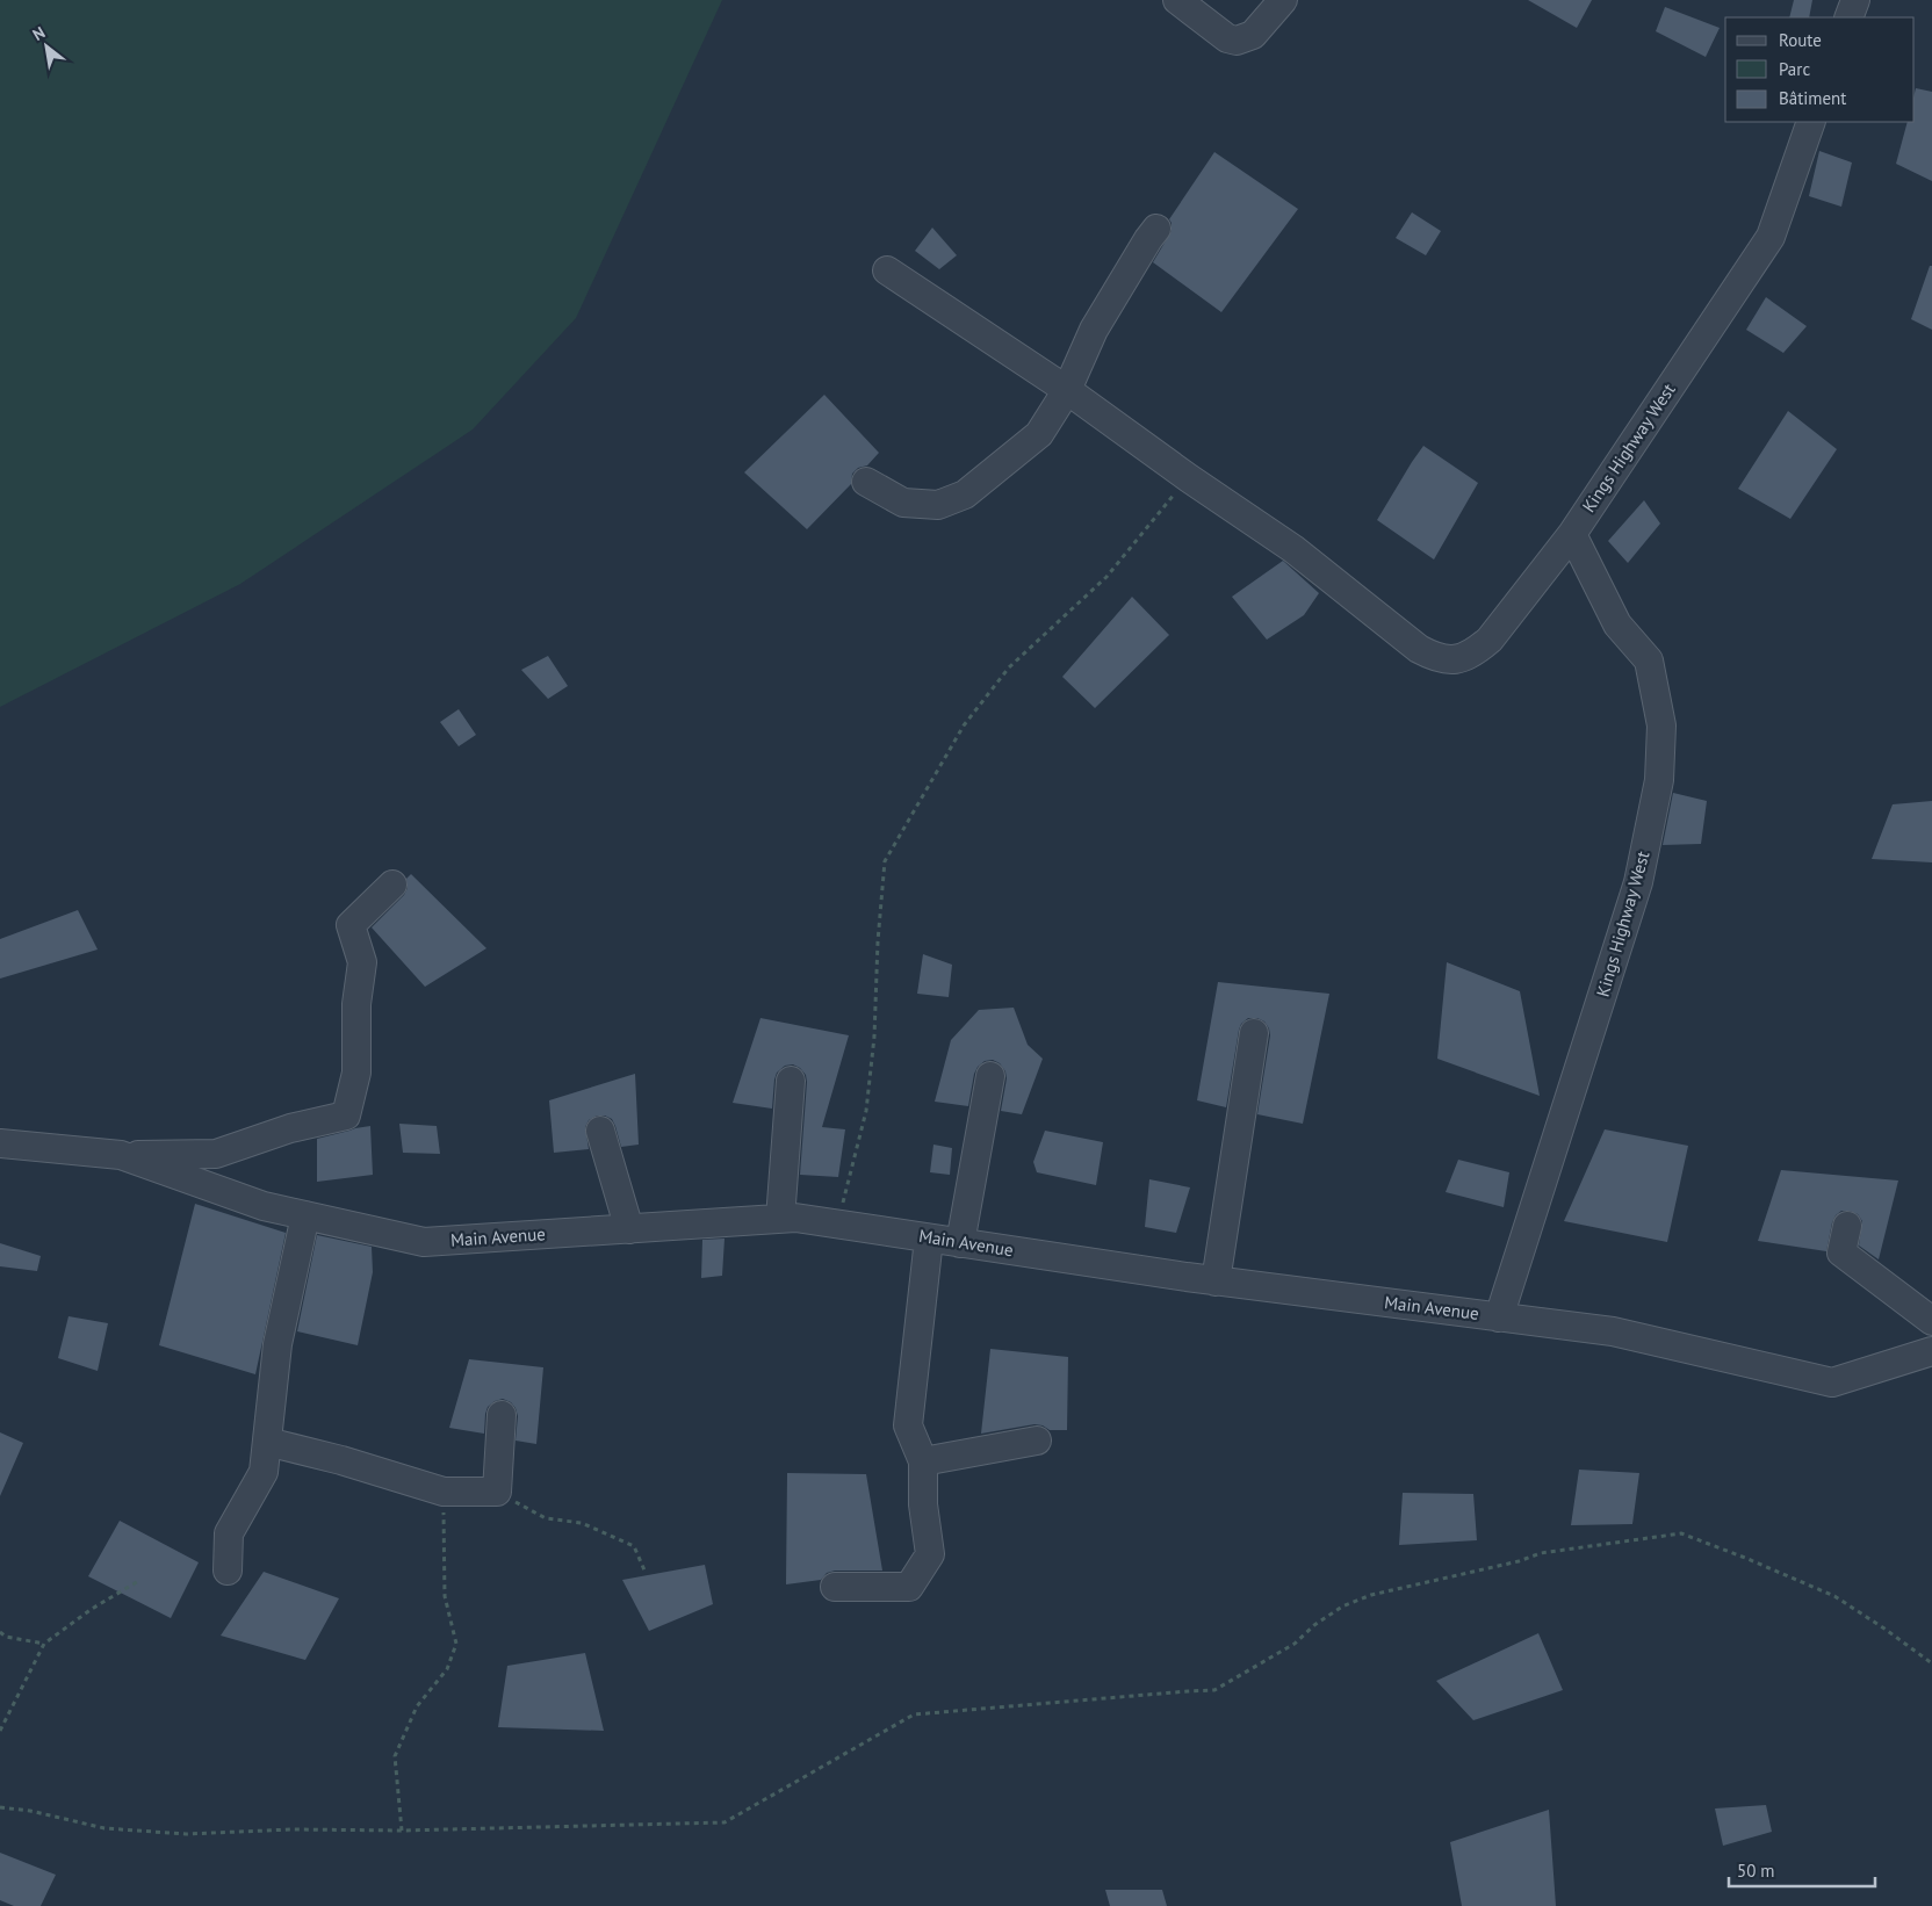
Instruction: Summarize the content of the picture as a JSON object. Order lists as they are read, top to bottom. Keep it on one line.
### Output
{"streets":{"street":["Kings Highway West","Main Avenue"]},"crossings":[["Kings Highway West","Main Avenue"]],"legend":["Route","Parc","Bâtiment"],"scale_bar":"50 m","north":"top left"}
